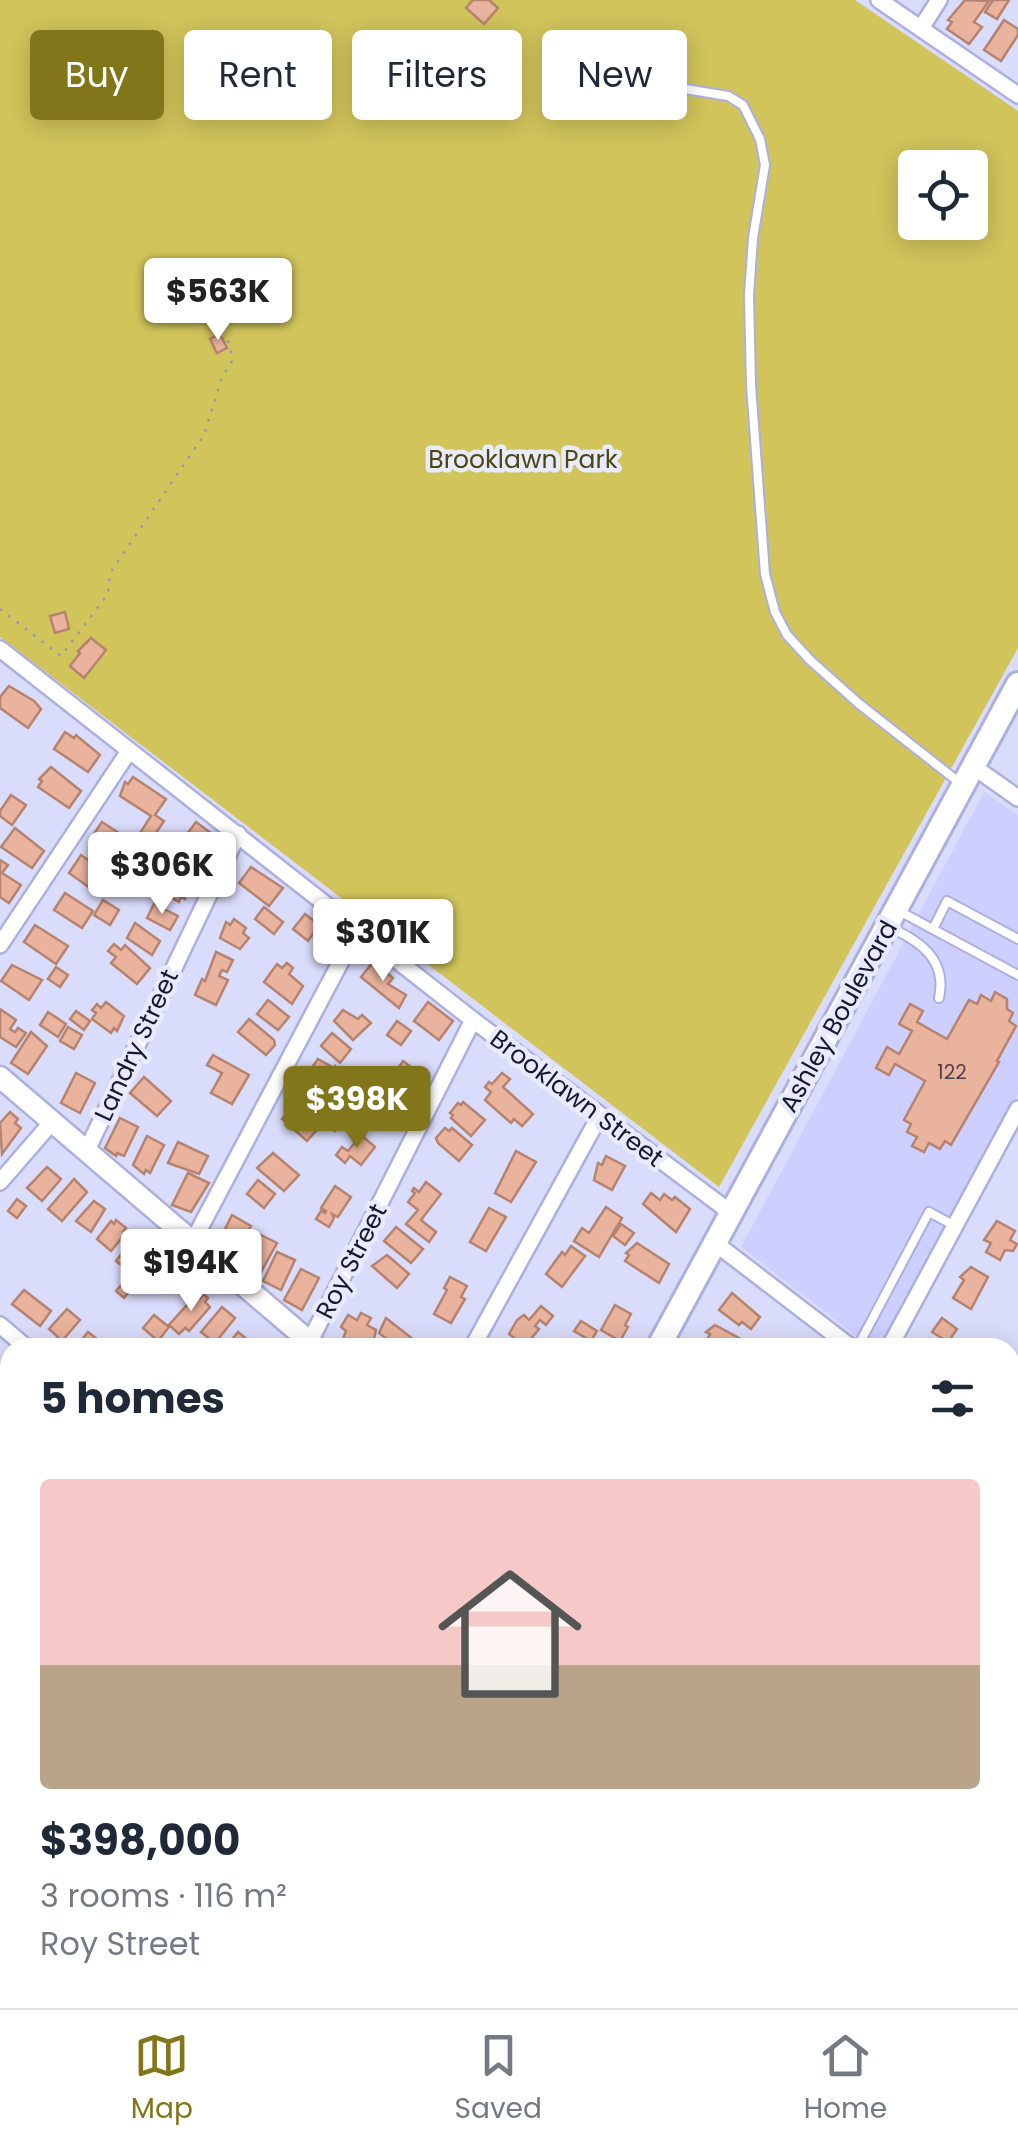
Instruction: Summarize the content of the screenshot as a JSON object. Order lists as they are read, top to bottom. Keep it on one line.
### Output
{"streets":{"main road":["Ashley Boulevard"],"street":["Landry Street","Brooklawn Street","Roy Street"]},"crossings":[["Ashley Boulevard","Brooklawn Street"],["Landry Street","Brooklawn Street"],["Brooklawn Street","Roy Street"]],"parks":["Brooklawn Park"],"house_numbers":["122"],"page":{"chip":["Buy","Rent","Filters","New"],"price":["$563K","$306K","$301K","$398K","$194K"],"heading":"5 homes","list":[{"name":"$398,000","note":"3 rooms · 116 m² · Roy Street"}],"tabs":["Map","Saved","Home"]}}
